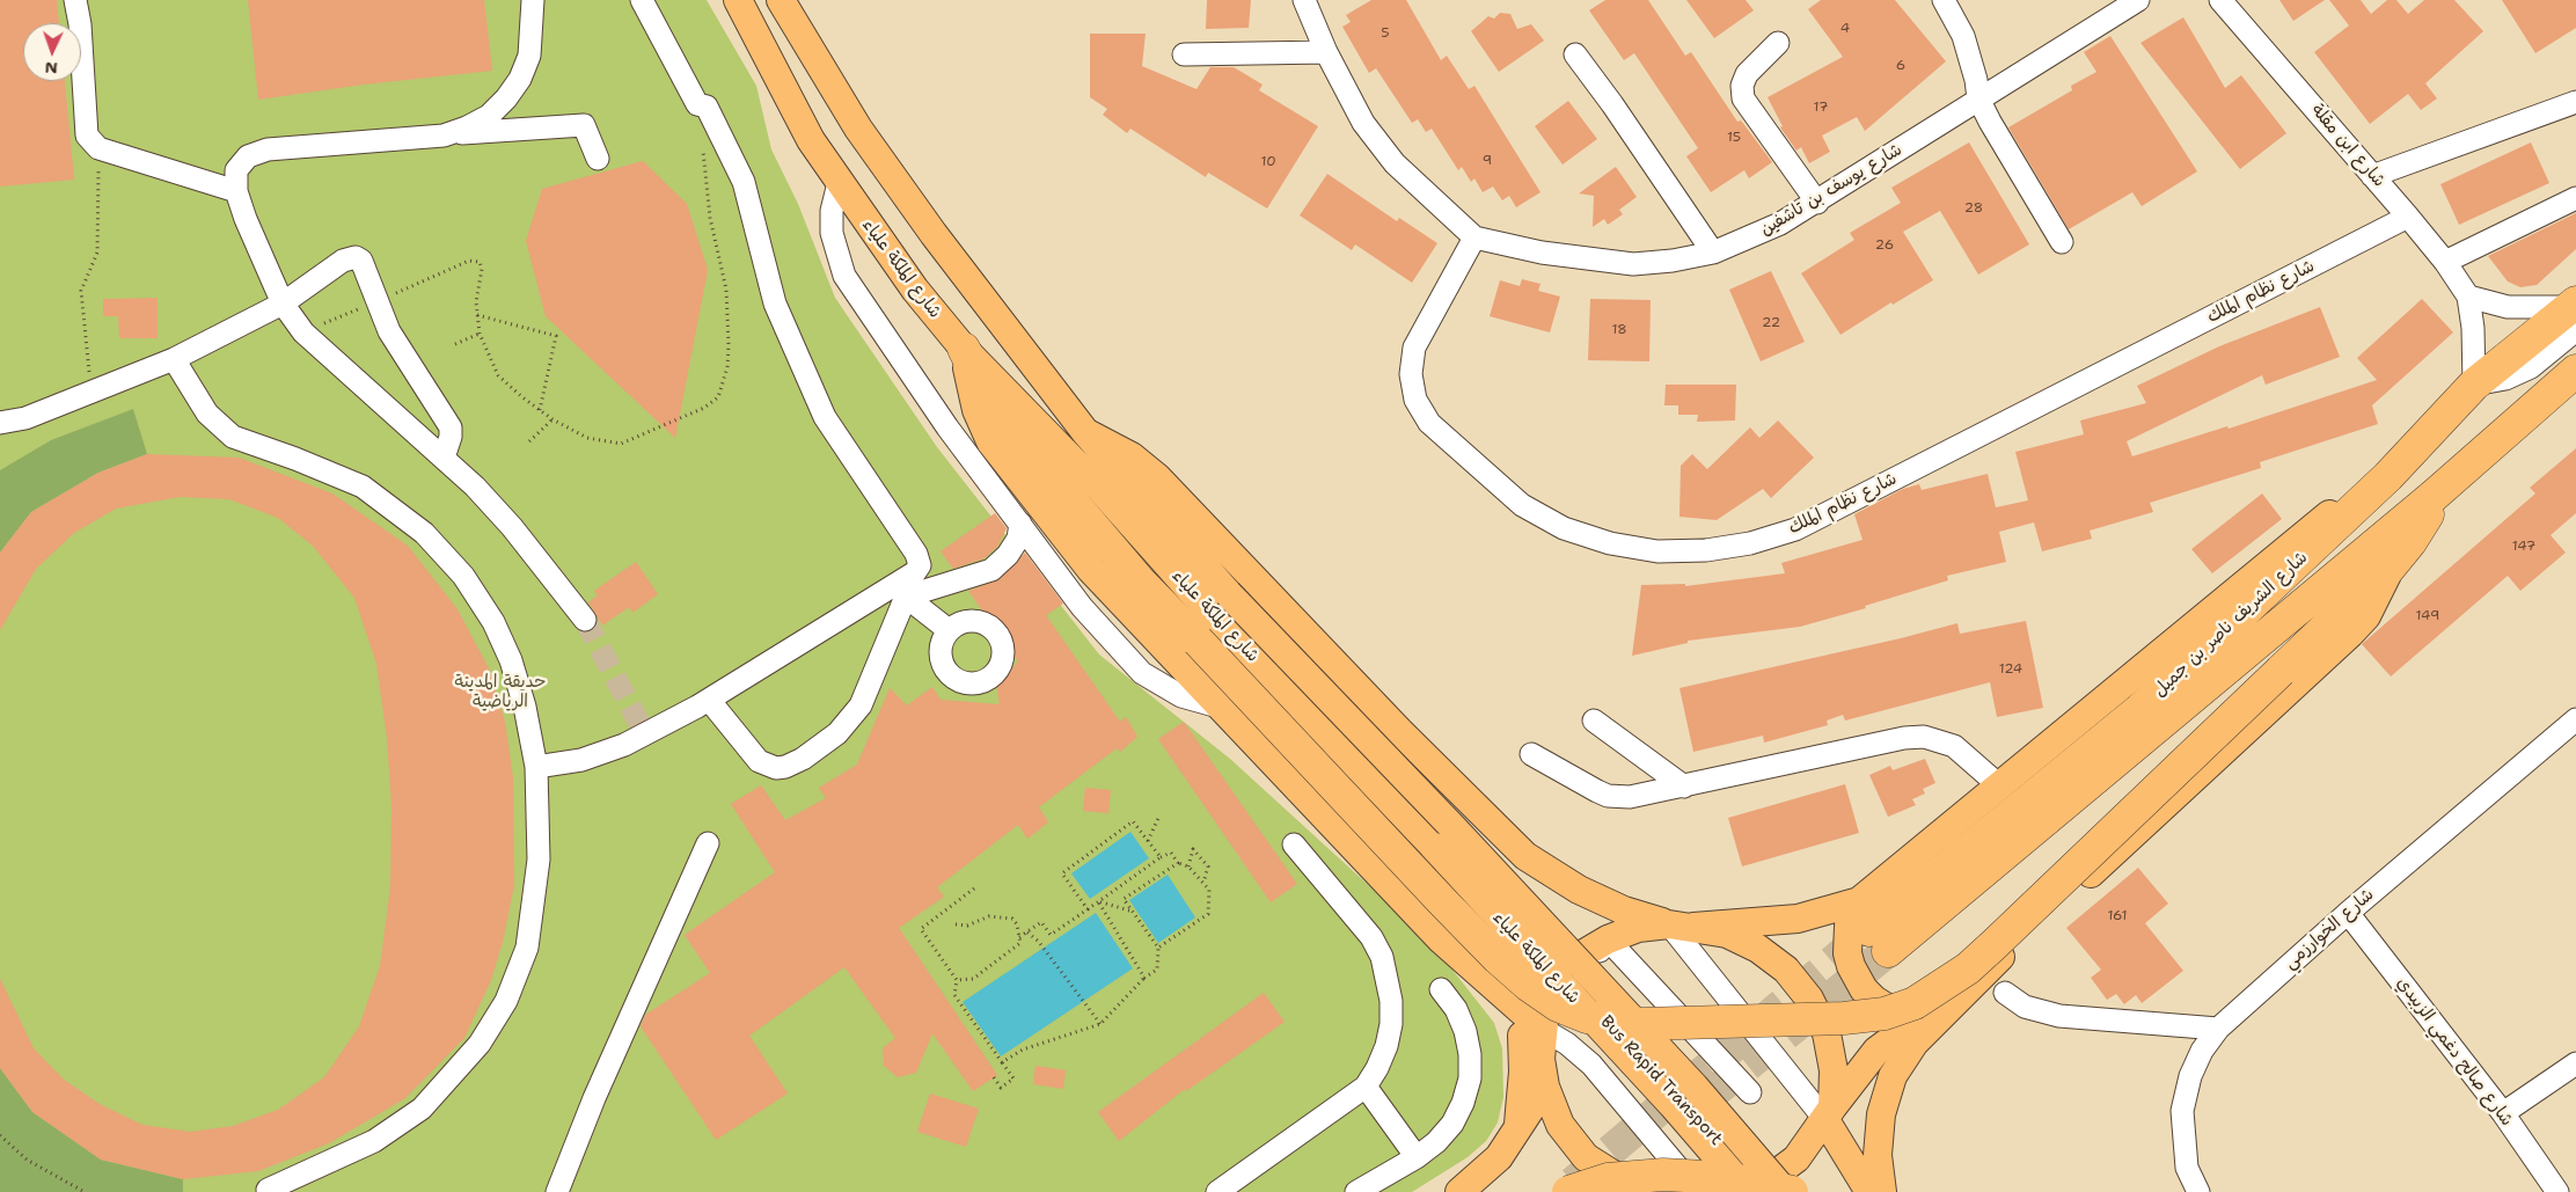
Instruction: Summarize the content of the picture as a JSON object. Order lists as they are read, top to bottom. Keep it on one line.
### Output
{"streets":{"highway":["شارع الشريف ناصر بن جميل"],"main road":["شارع الملكة علياء"],"street":["شارع ابن مقلة","شارع يوسف بن تاشفين","شارع نظام الملك","شارع الخوارزمي","شارع صالح دغمي الزبيدي","Bus Rapid Transport"]},"crossings":[["شارع ابن مقلة","شارع نظام الملك"],["شارع ابن مقلة","شارع الشريف ناصر بن جميل"],["شارع يوسف بن تاشفين","شارع نظام الملك"],["شارع الملكة علياء","Bus Rapid Transport"],["شارع الخوارزمي","شارع صالح دغمي الزبيدي"]],"parks":["حديقة المدينة الرياضية"],"house_numbers":["4","5","6","17","15","9","10","28","26","22","18","147","149","124","161"],"north":"bottom"}
